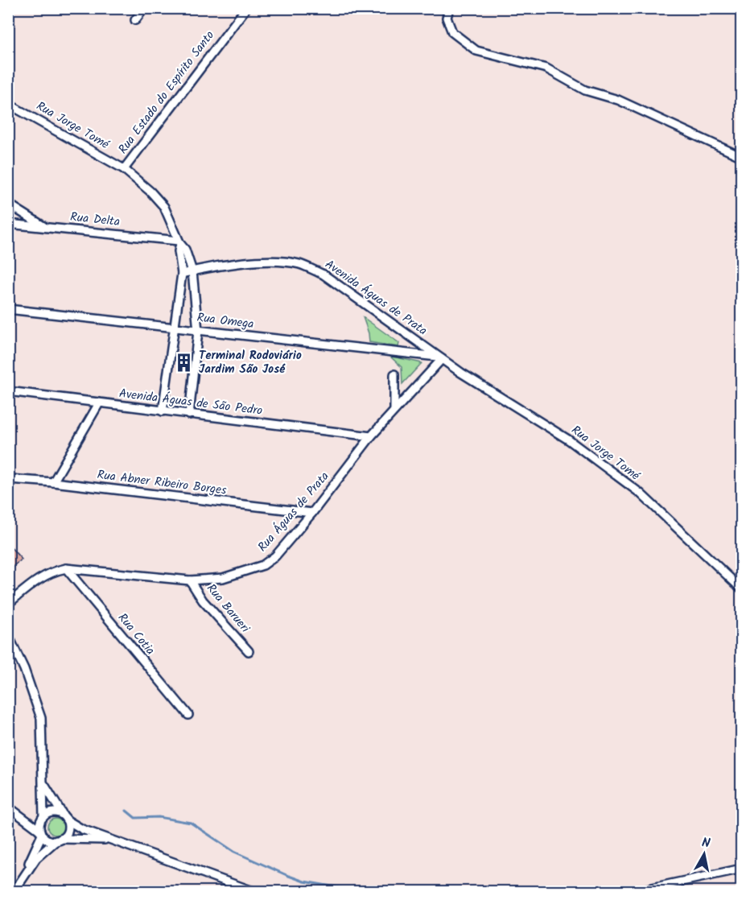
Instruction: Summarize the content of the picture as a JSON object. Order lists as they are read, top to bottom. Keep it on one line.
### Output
{"streets":{"street":["Rua Estado do Espírito Santo","Rua Jorge Tomé","Rua Delta","Avenida Águas de Prata","Rua Omega","Avenida Águas de São Pedro","Rua Abner Ribeiro Borges","Rua Águas de Prata","Rua Barueri","Rua Cotia"]},"crossings":[["Rua Estado do Espírito Santo","Rua Jorge Tomé"],["Rua Jorge Tomé","Avenida Águas de Prata"],["Rua Jorge Tomé","Rua Omega"],["Rua Jorge Tomé","Rua Águas de Prata"],["Avenida Águas de Prata","Rua Omega"],["Avenida Águas de Prata","Rua Águas de Prata"],["Rua Omega","Rua Águas de Prata"],["Avenida Águas de São Pedro","Rua Águas de Prata"],["Rua Abner Ribeiro Borges","Rua Águas de Prata"],["Rua Águas de Prata","Rua Barueri"],["Rua Águas de Prata","Rua Cotia"]],"places":{"building":["Terminal Rodoviário Jardim São José"]},"north":"top"}
